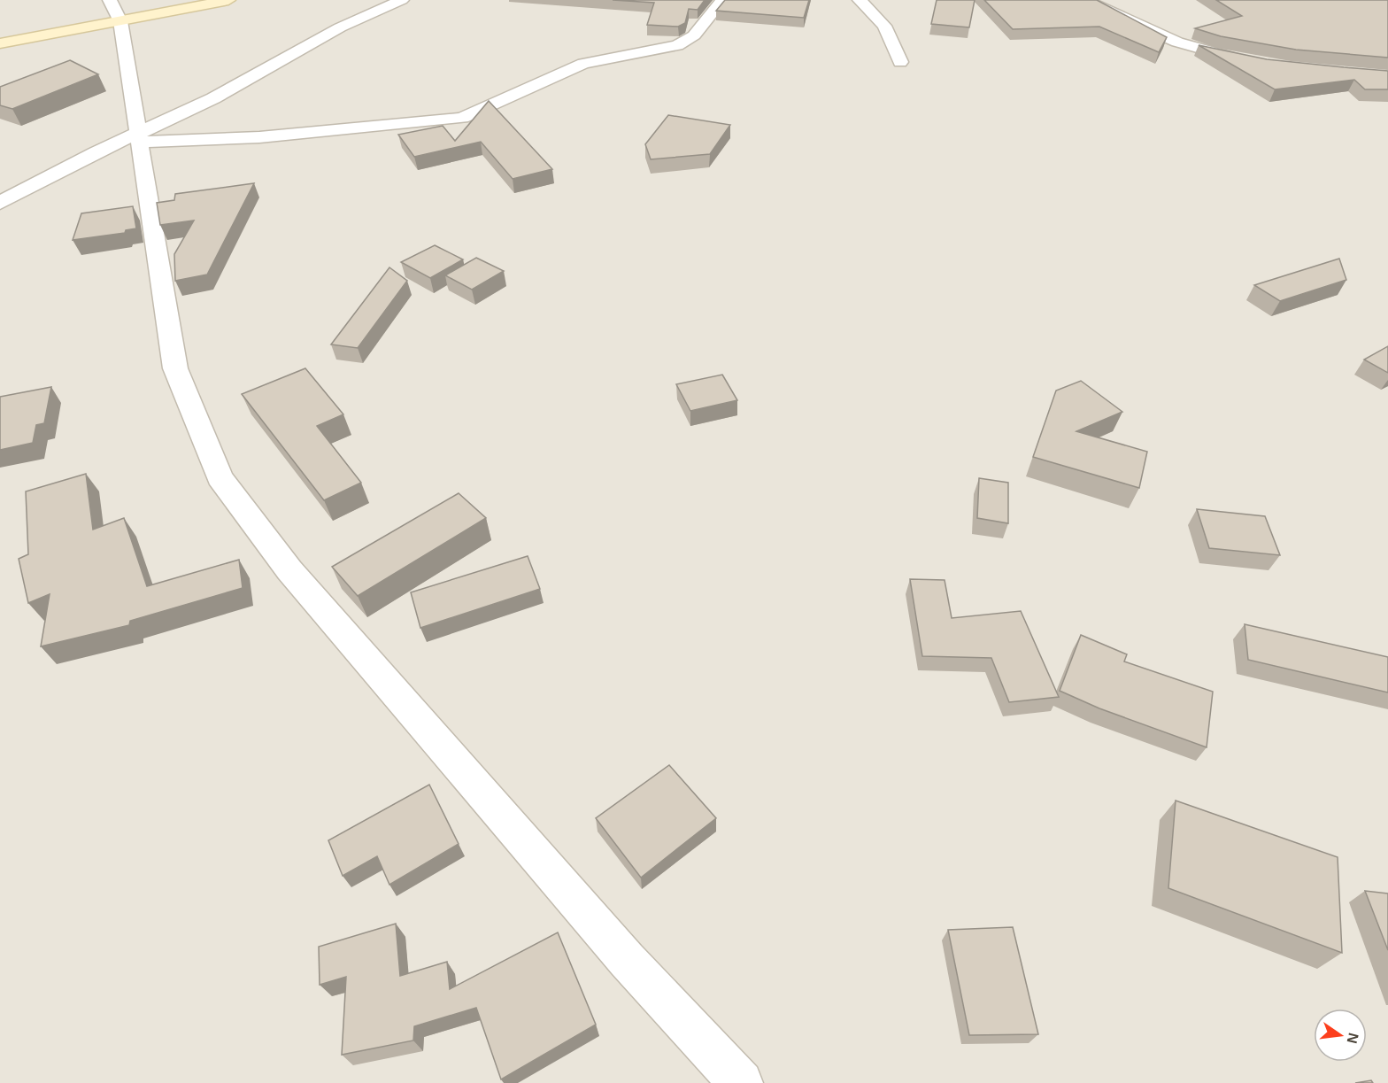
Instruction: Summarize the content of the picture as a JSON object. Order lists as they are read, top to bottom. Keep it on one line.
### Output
{"north":"right"}
